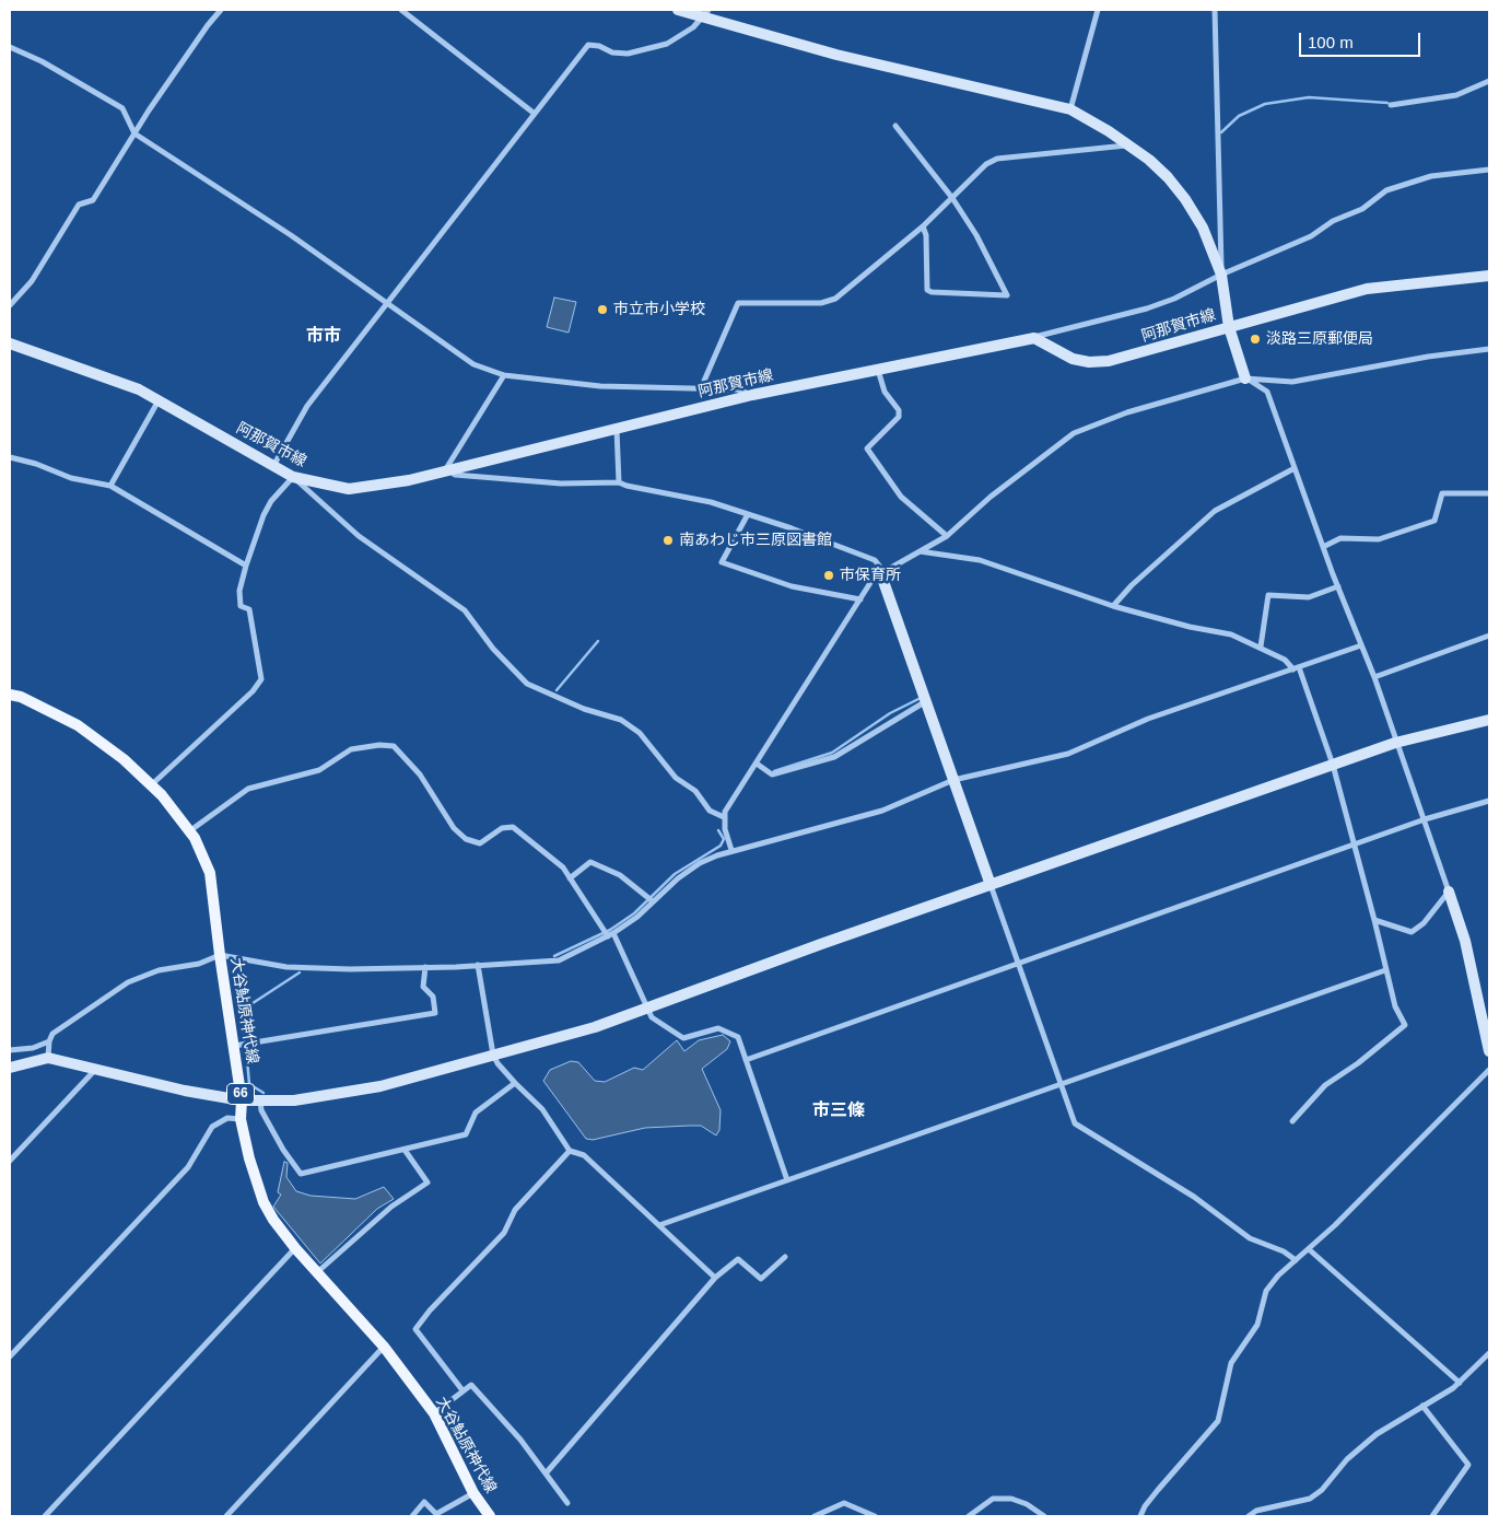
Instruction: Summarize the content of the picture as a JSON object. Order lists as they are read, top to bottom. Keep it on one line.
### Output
{"streets":{"main road":["大谷鮎原神代線","66"],"street":["阿那賀市線"]},"districts":["市市","市三條"],"places":["市立市小学校","淡路三原郵便局","南あわじ市三原図書館","市保育所"],"scale_bar":"100 m"}
